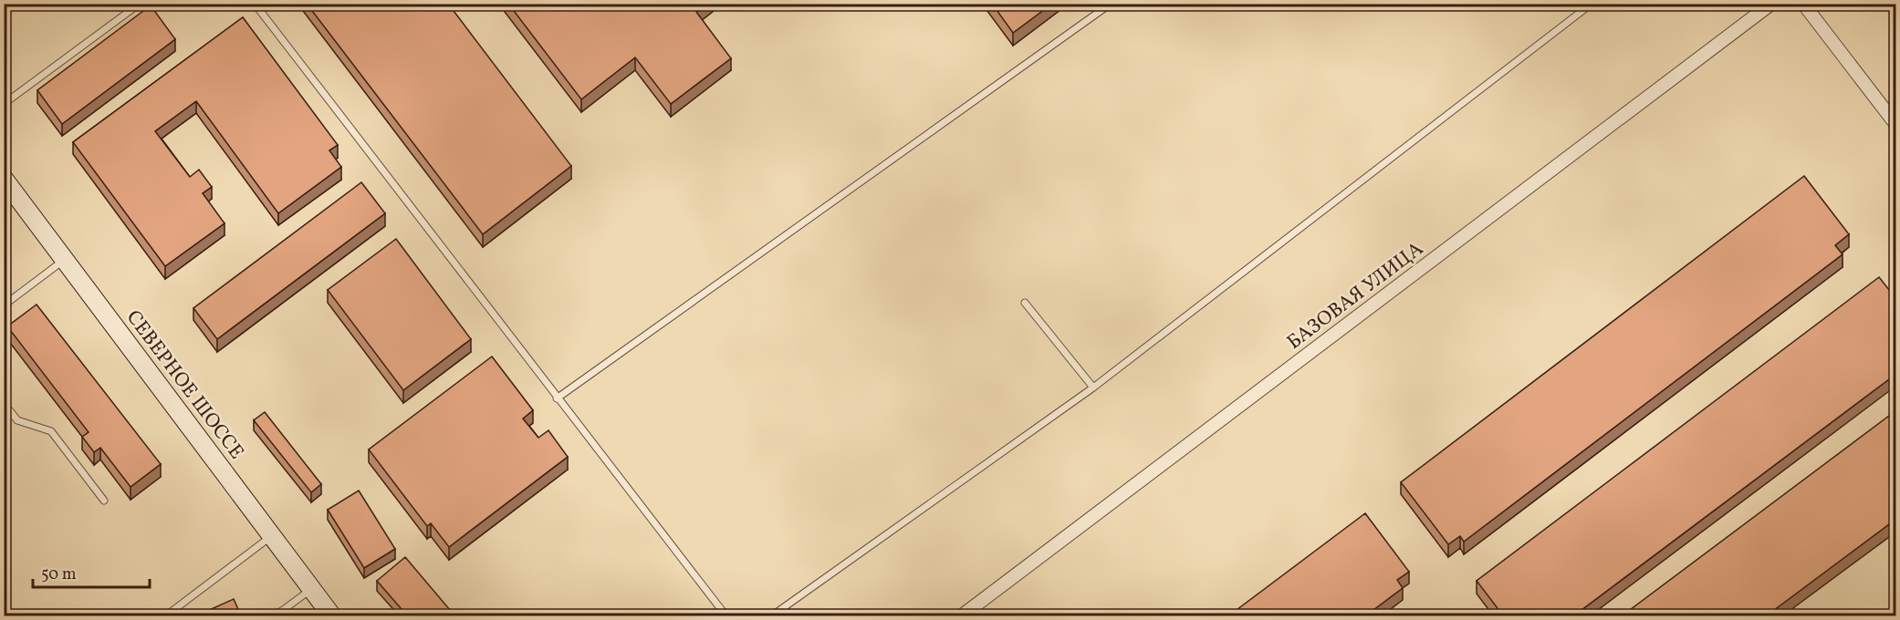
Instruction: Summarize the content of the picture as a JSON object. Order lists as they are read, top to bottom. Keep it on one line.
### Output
{"streets":{"main road":["СЕВЕРНОЕ ШОССЕ"],"street":["БАЗОВАЯ УЛИЦА"]},"scale_bar":"50 m"}
